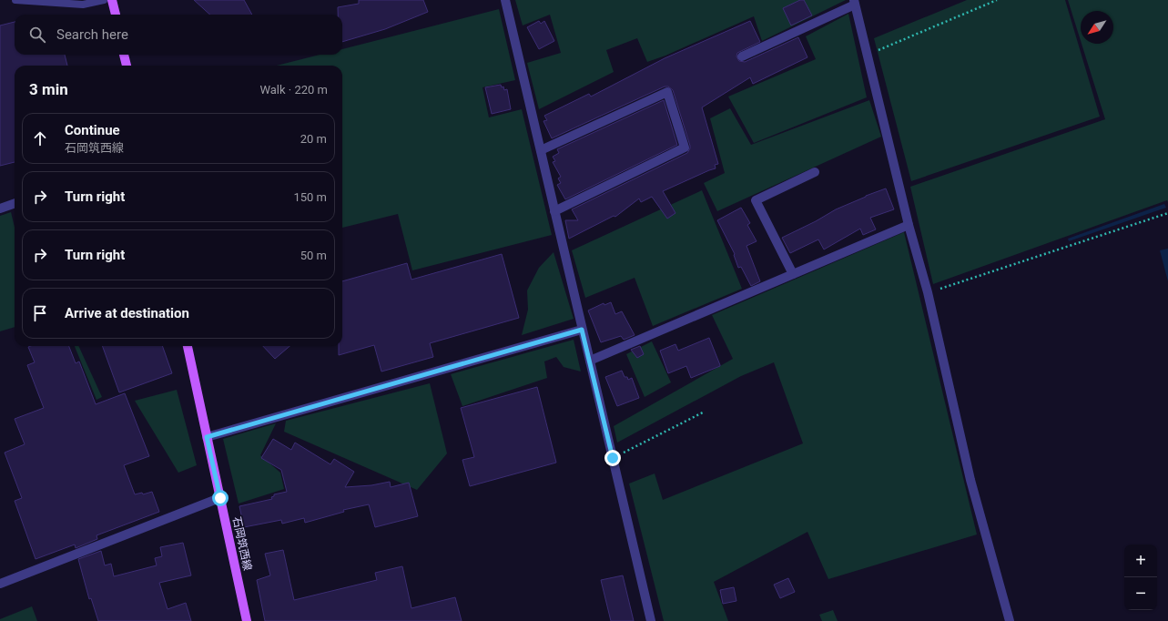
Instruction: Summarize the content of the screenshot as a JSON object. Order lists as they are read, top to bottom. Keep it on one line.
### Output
{"streets":{"main road":["石岡筑西線"]},"north":"bottom left","page":{"search":"Search here","heading":["3 min","Walk · 220 m"],"list":[["Continue","石岡筑西線","20 m"],["Turn right","150 m"],["Turn right","50 m"],"Arrive at destination"],"map_buttons":["+","−"]}}
